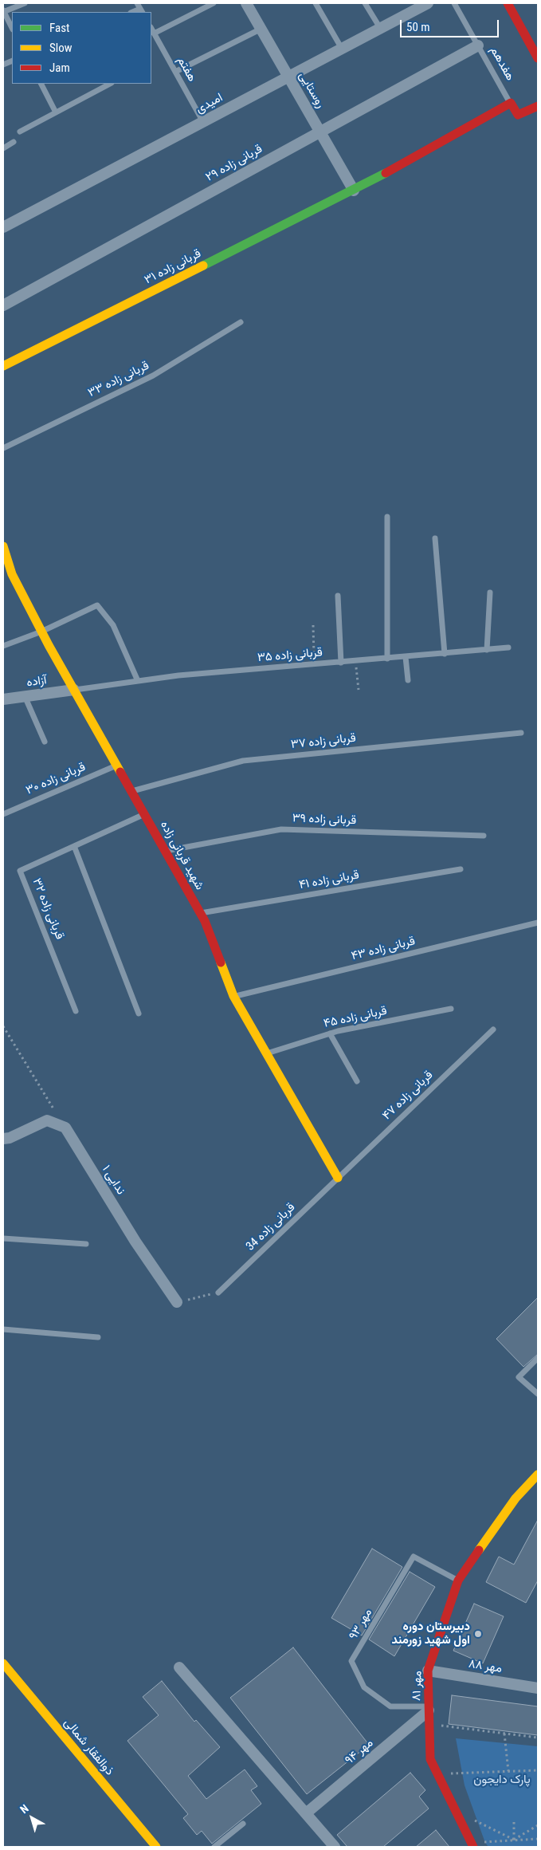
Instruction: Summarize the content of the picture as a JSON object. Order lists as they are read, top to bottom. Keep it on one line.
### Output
{"streets":{"street":["هفدهم","روستایی","امیدی","قربانی زاده ۲۹","قربانی زاده ۳۱","آزاده","شهید قربانی زاده","ندایی ۱","مهر ۸۸","مهر ۸۱","ذوالفقار شمالی","مهر ۹۴"],"lane":["هفتم","قربانی زاده ۳۳","قربانی زاده ۳۵","قربانی زاده ۳۷","قربانی زاده ۳۰","قربانی زاده ۳۹","قربانی زاده ۴۱","قربانی زاده ۳۲","قربانی زاده ۴۳","قربانی زاده ۴۵","قربانی زاده ۴۷","قربانی زاده 34","مهر ۹۳"]},"crossings":[["هفدهم","قربانی زاده ۲۹"],["هفدهم","قربانی زاده ۳۱"],["هفتم","امیدی"],["روستایی","امیدی"],["روستایی","قربانی زاده ۲۹"],["روستایی","قربانی زاده ۳۱"],["قربانی زاده ۳۵","آزاده"],["قربانی زاده ۳۵","شهید قربانی زاده"],["آزاده","شهید قربانی زاده"],["قربانی زاده ۳۷","شهید قربانی زاده"],["قربانی زاده ۳۰","شهید قربانی زاده"],["قربانی زاده ۳۹","شهید قربانی زاده"],["شهید قربانی زاده","قربانی زاده ۴۱"],["شهید قربانی زاده","قربانی زاده ۳۲"],["شهید قربانی زاده","قربانی زاده ۴۳"],["شهید قربانی زاده","قربانی زاده ۴۵"],["شهید قربانی زاده","قربانی زاده ۴۷"],["شهید قربانی زاده","قربانی زاده 34"],["قربانی زاده ۴۷","قربانی زاده 34"],["مهر ۹۳","مهر ۸۱"],["مهر ۹۳","مهر ۹۴"],["مهر ۸۸","مهر ۸۱"],["مهر ۸۱","مهر ۹۴"]],"parks":["پارک دایجون"],"places":["دبیرستان دوره اول شهید زورمند"],"legend":["Fast","Slow","Jam"],"scale_bar":"50 m","north":"top left"}
